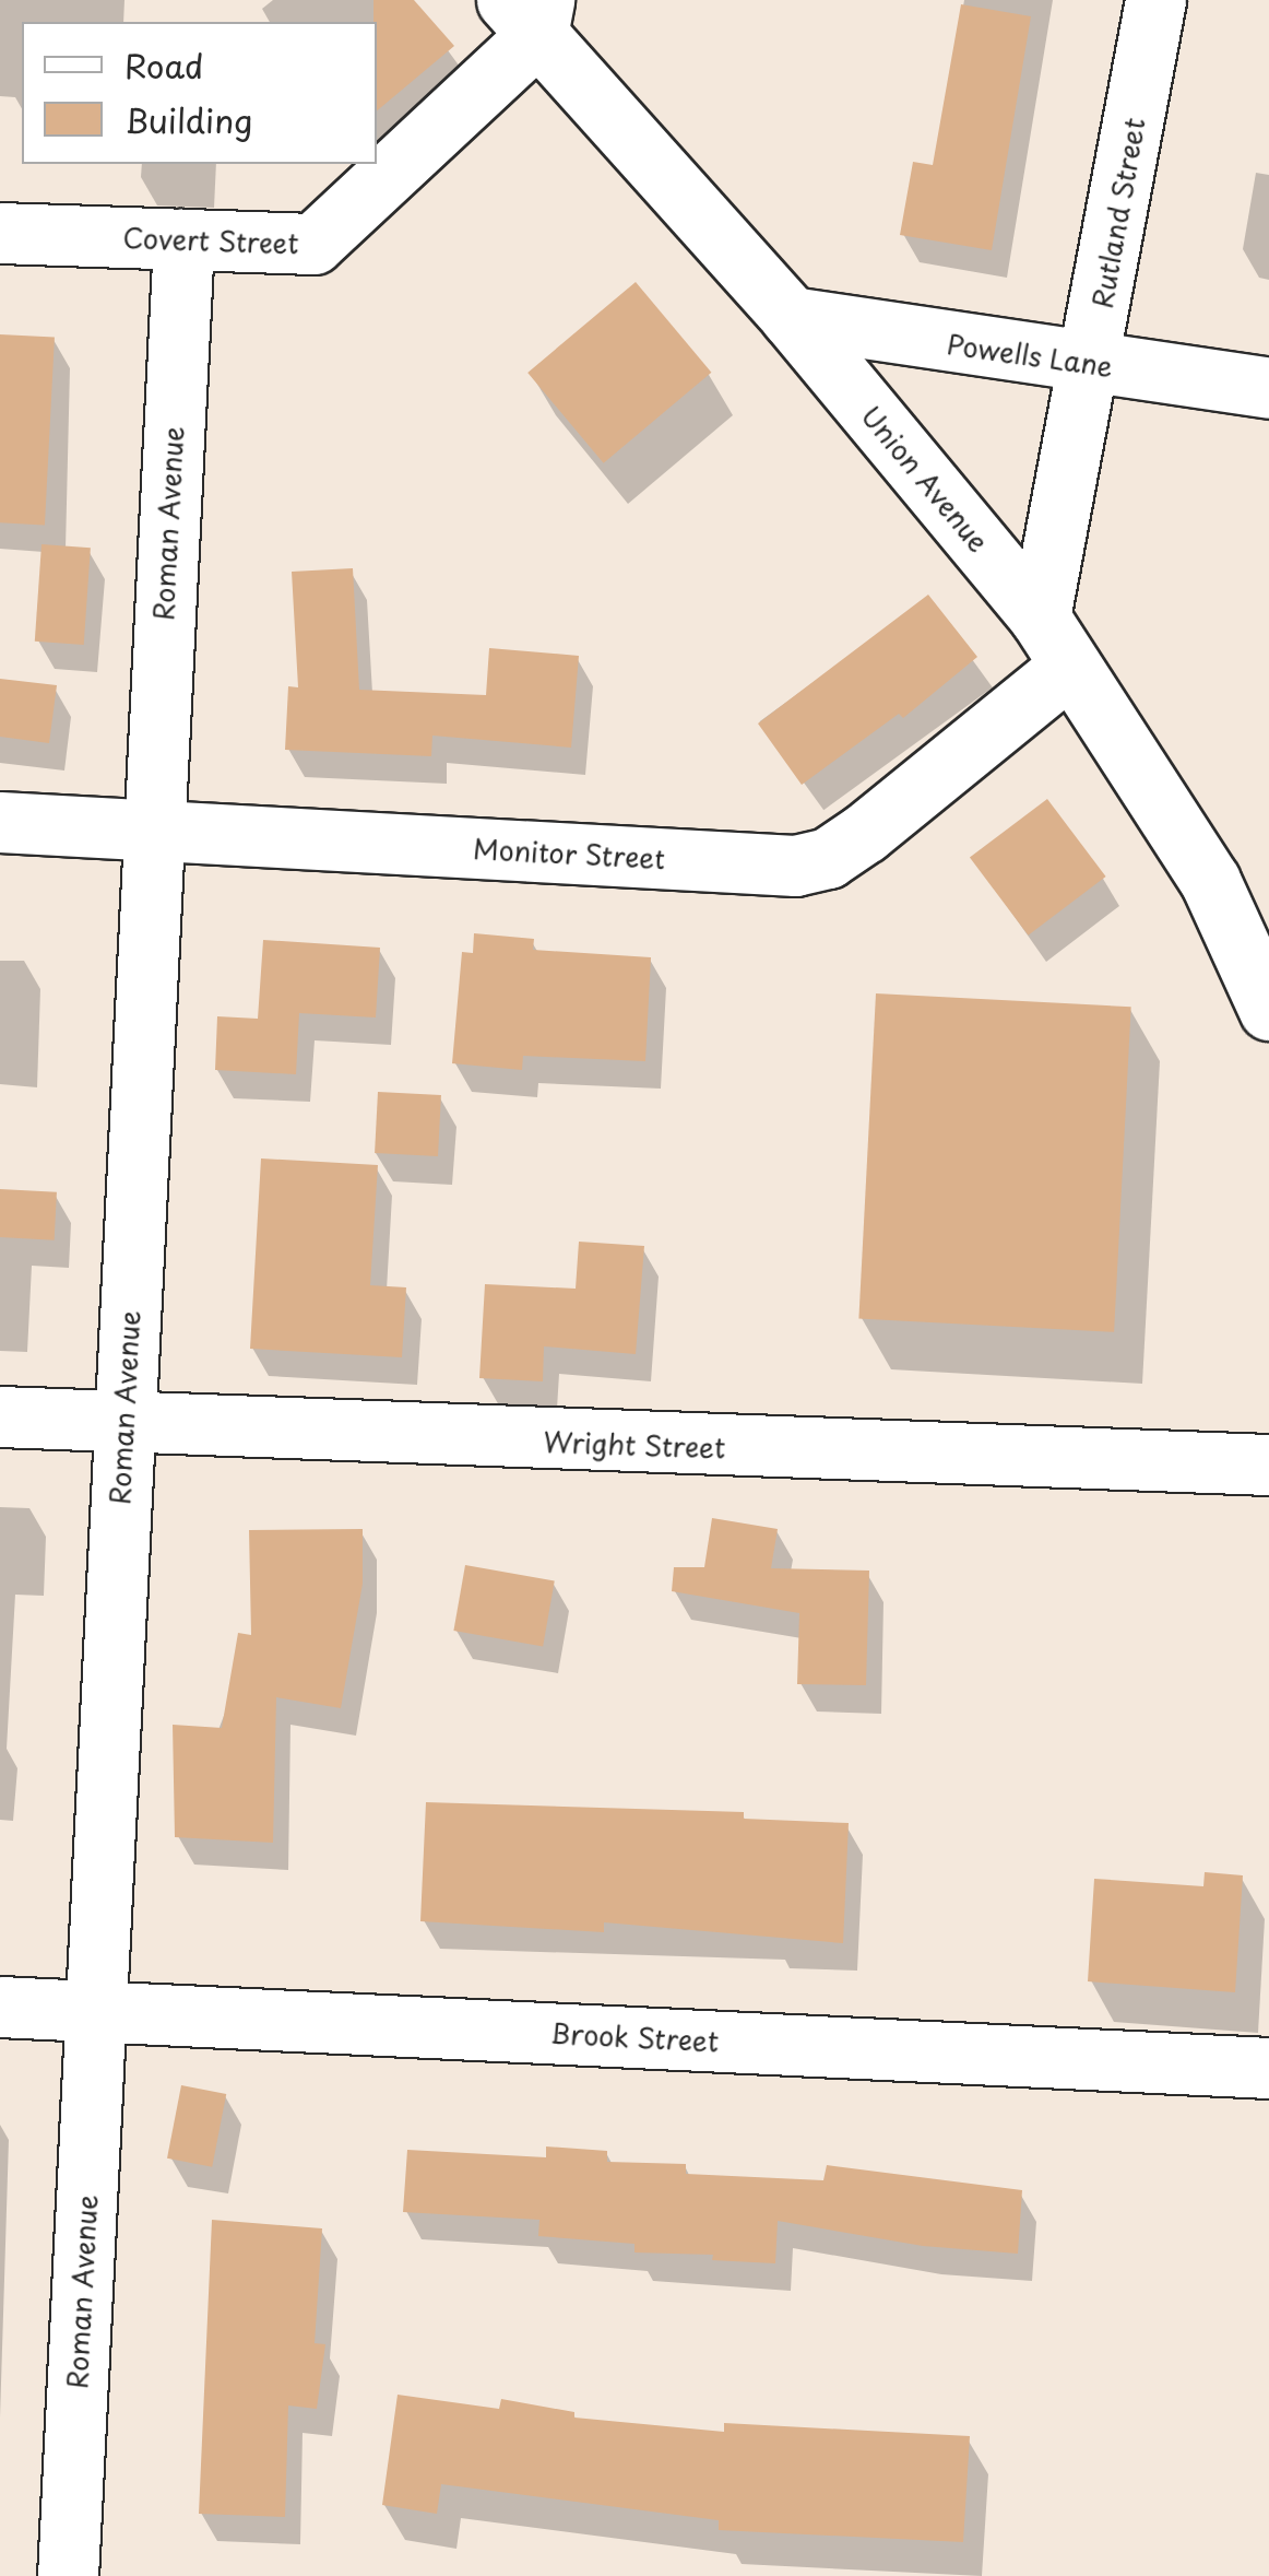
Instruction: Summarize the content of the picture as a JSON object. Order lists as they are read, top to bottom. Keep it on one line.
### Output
{"streets":{"street":["Rutland Street","Covert Street","Powells Lane","Union Avenue","Roman Avenue","Monitor Street","Wright Street","Brook Street"]},"crossings":[["Rutland Street","Powells Lane"],["Rutland Street","Union Avenue"],["Rutland Street","Monitor Street"],["Covert Street","Union Avenue"],["Covert Street","Roman Avenue"],["Powells Lane","Union Avenue"],["Union Avenue","Monitor Street"],["Roman Avenue","Monitor Street"],["Roman Avenue","Wright Street"],["Roman Avenue","Brook Street"]],"legend":["Road","Building"]}
